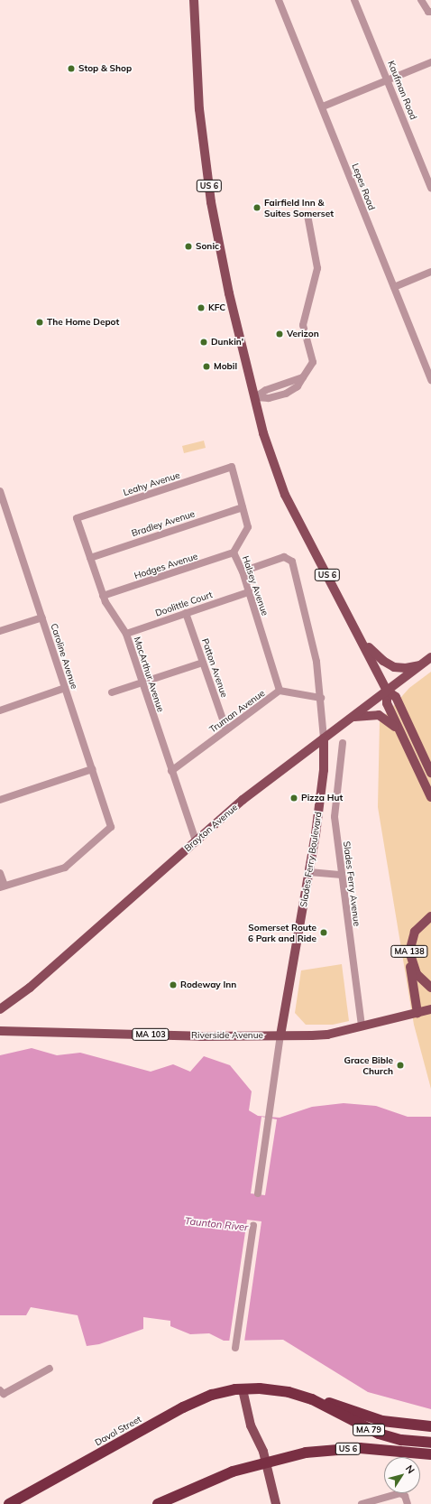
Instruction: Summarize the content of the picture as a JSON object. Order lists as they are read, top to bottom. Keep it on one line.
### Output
{"streets":{"highway":["US 6","MA 79","Davol Street"],"main road":["Brayton Avenue","Slades Ferry Boulevard","MA 138","MA 103","Riverside Avenue"],"street":["Kaufman Road","Lepes Road","Leahy Avenue","Bradley Avenue","Hodges Avenue","Halsey Avenue","Doolittle Court","Caroline Avenue","Patton Avenue","MacArthur Avenue","Truman Avenue","Slades Ferry Avenue"]},"crossings":[["US 6","Brayton Avenue"],["Leahy Avenue","Halsey Avenue"],["Leahy Avenue","MacArthur Avenue"],["Bradley Avenue","Halsey Avenue"],["Bradley Avenue","MacArthur Avenue"],["Hodges Avenue","Halsey Avenue"],["Hodges Avenue","MacArthur Avenue"],["Halsey Avenue","Doolittle Court"],["Halsey Avenue","Truman Avenue"],["Halsey Avenue","Slades Ferry Boulevard"],["Doolittle Court","Patton Avenue"],["Doolittle Court","MacArthur Avenue"],["Patton Avenue","Truman Avenue"],["MacArthur Avenue","Truman Avenue"],["MacArthur Avenue","Brayton Avenue"],["Brayton Avenue","Slades Ferry Boulevard"],["Slades Ferry Boulevard","Riverside Avenue"],["Slades Ferry Avenue","Riverside Avenue"],["MA 79","Davol Street"]],"water":["Taunton River"],"places":["Stop & Shop","Fairfield Inn & Suites Somerset","Sonic","KFC","The Home Depot","Verizon","Dunkin'","Mobil","Pizza Hut","Somerset Route 6 Park and Ride","Rodeway Inn","Grace Bible Church"],"north":"top right"}
